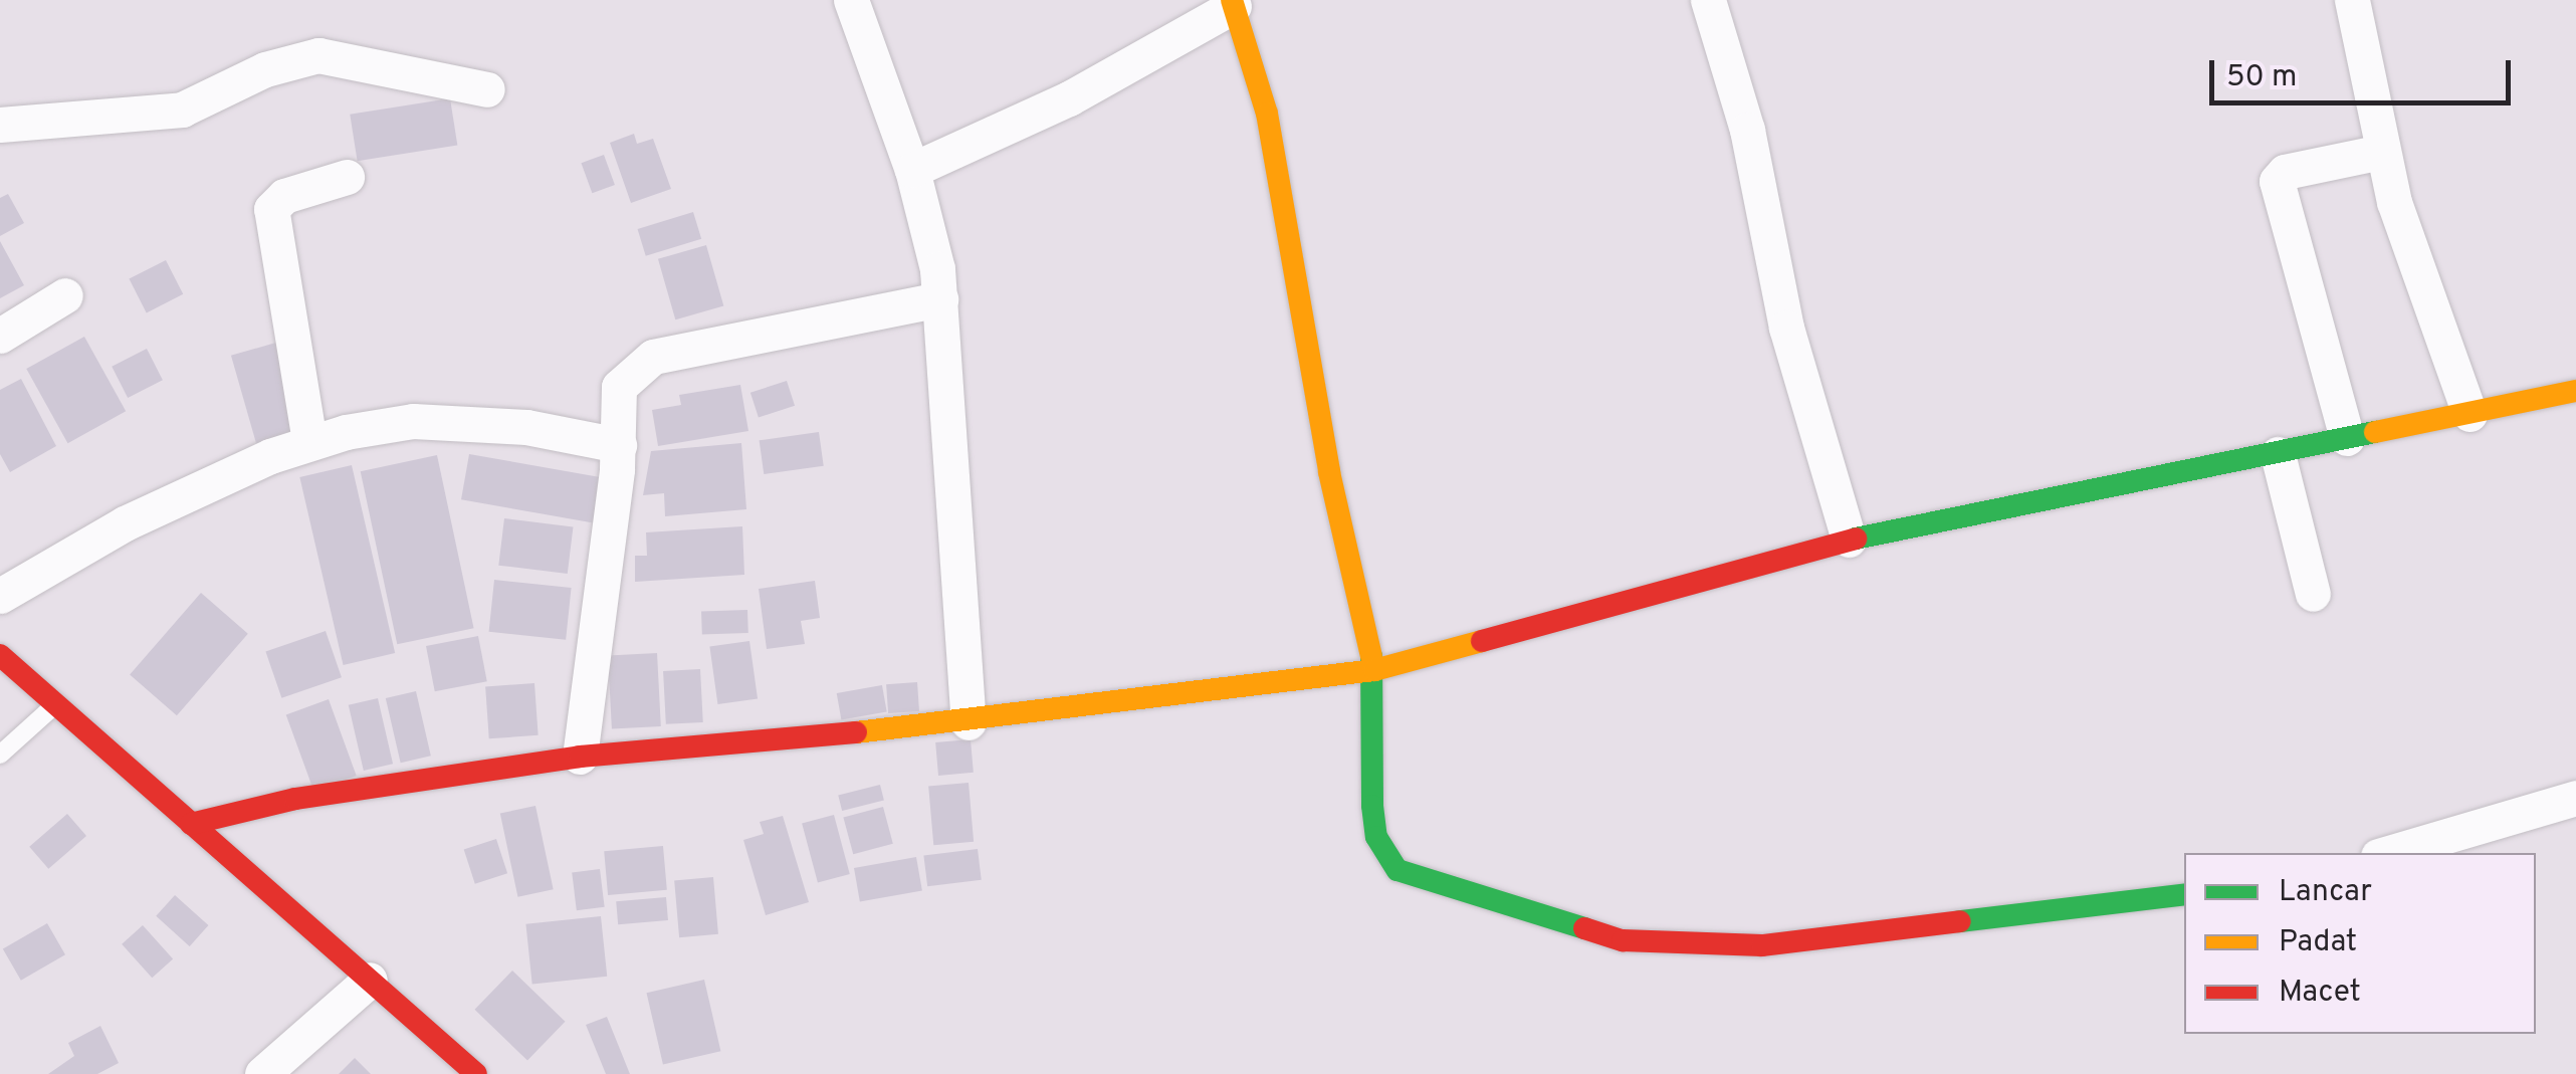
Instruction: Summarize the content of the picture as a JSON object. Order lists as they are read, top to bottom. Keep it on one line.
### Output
{"legend":["Lancar","Padat","Macet"],"scale_bar":"50 m"}
